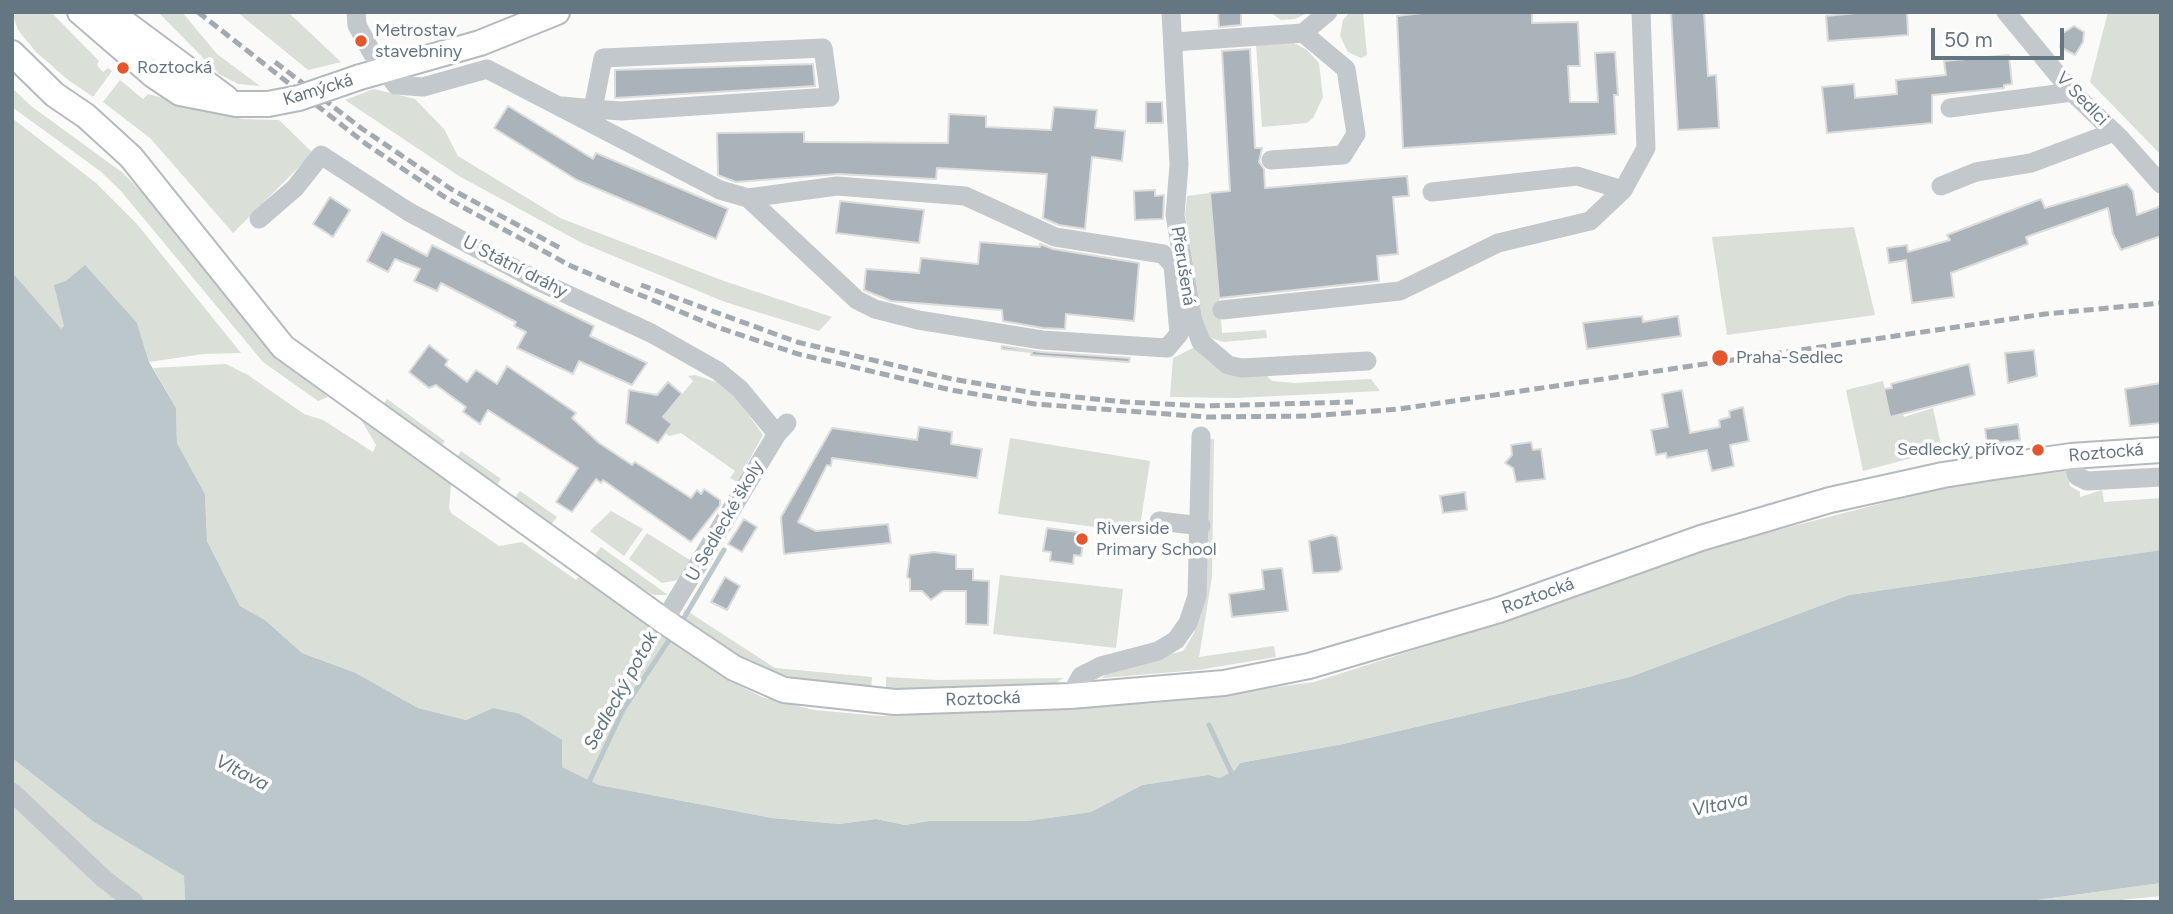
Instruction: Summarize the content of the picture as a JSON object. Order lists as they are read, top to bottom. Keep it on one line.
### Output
{"streets":{"main road":["Kamýcká","Roztocká"],"street":["V Sedlci","Přerušená","U Státní dráhy","U Sedlecké školy"]},"crossings":[["U Státní dráhy","U Sedlecké školy"],["Roztocká","U Sedlecké školy"]],"water":["Sedlecký potok","Vltava"],"places":["Metrostav stavebniny","Roztocká","Praha-Sedlec","Sedlecký přívoz","Riverside Primary School"],"scale_bar":"50 m"}
